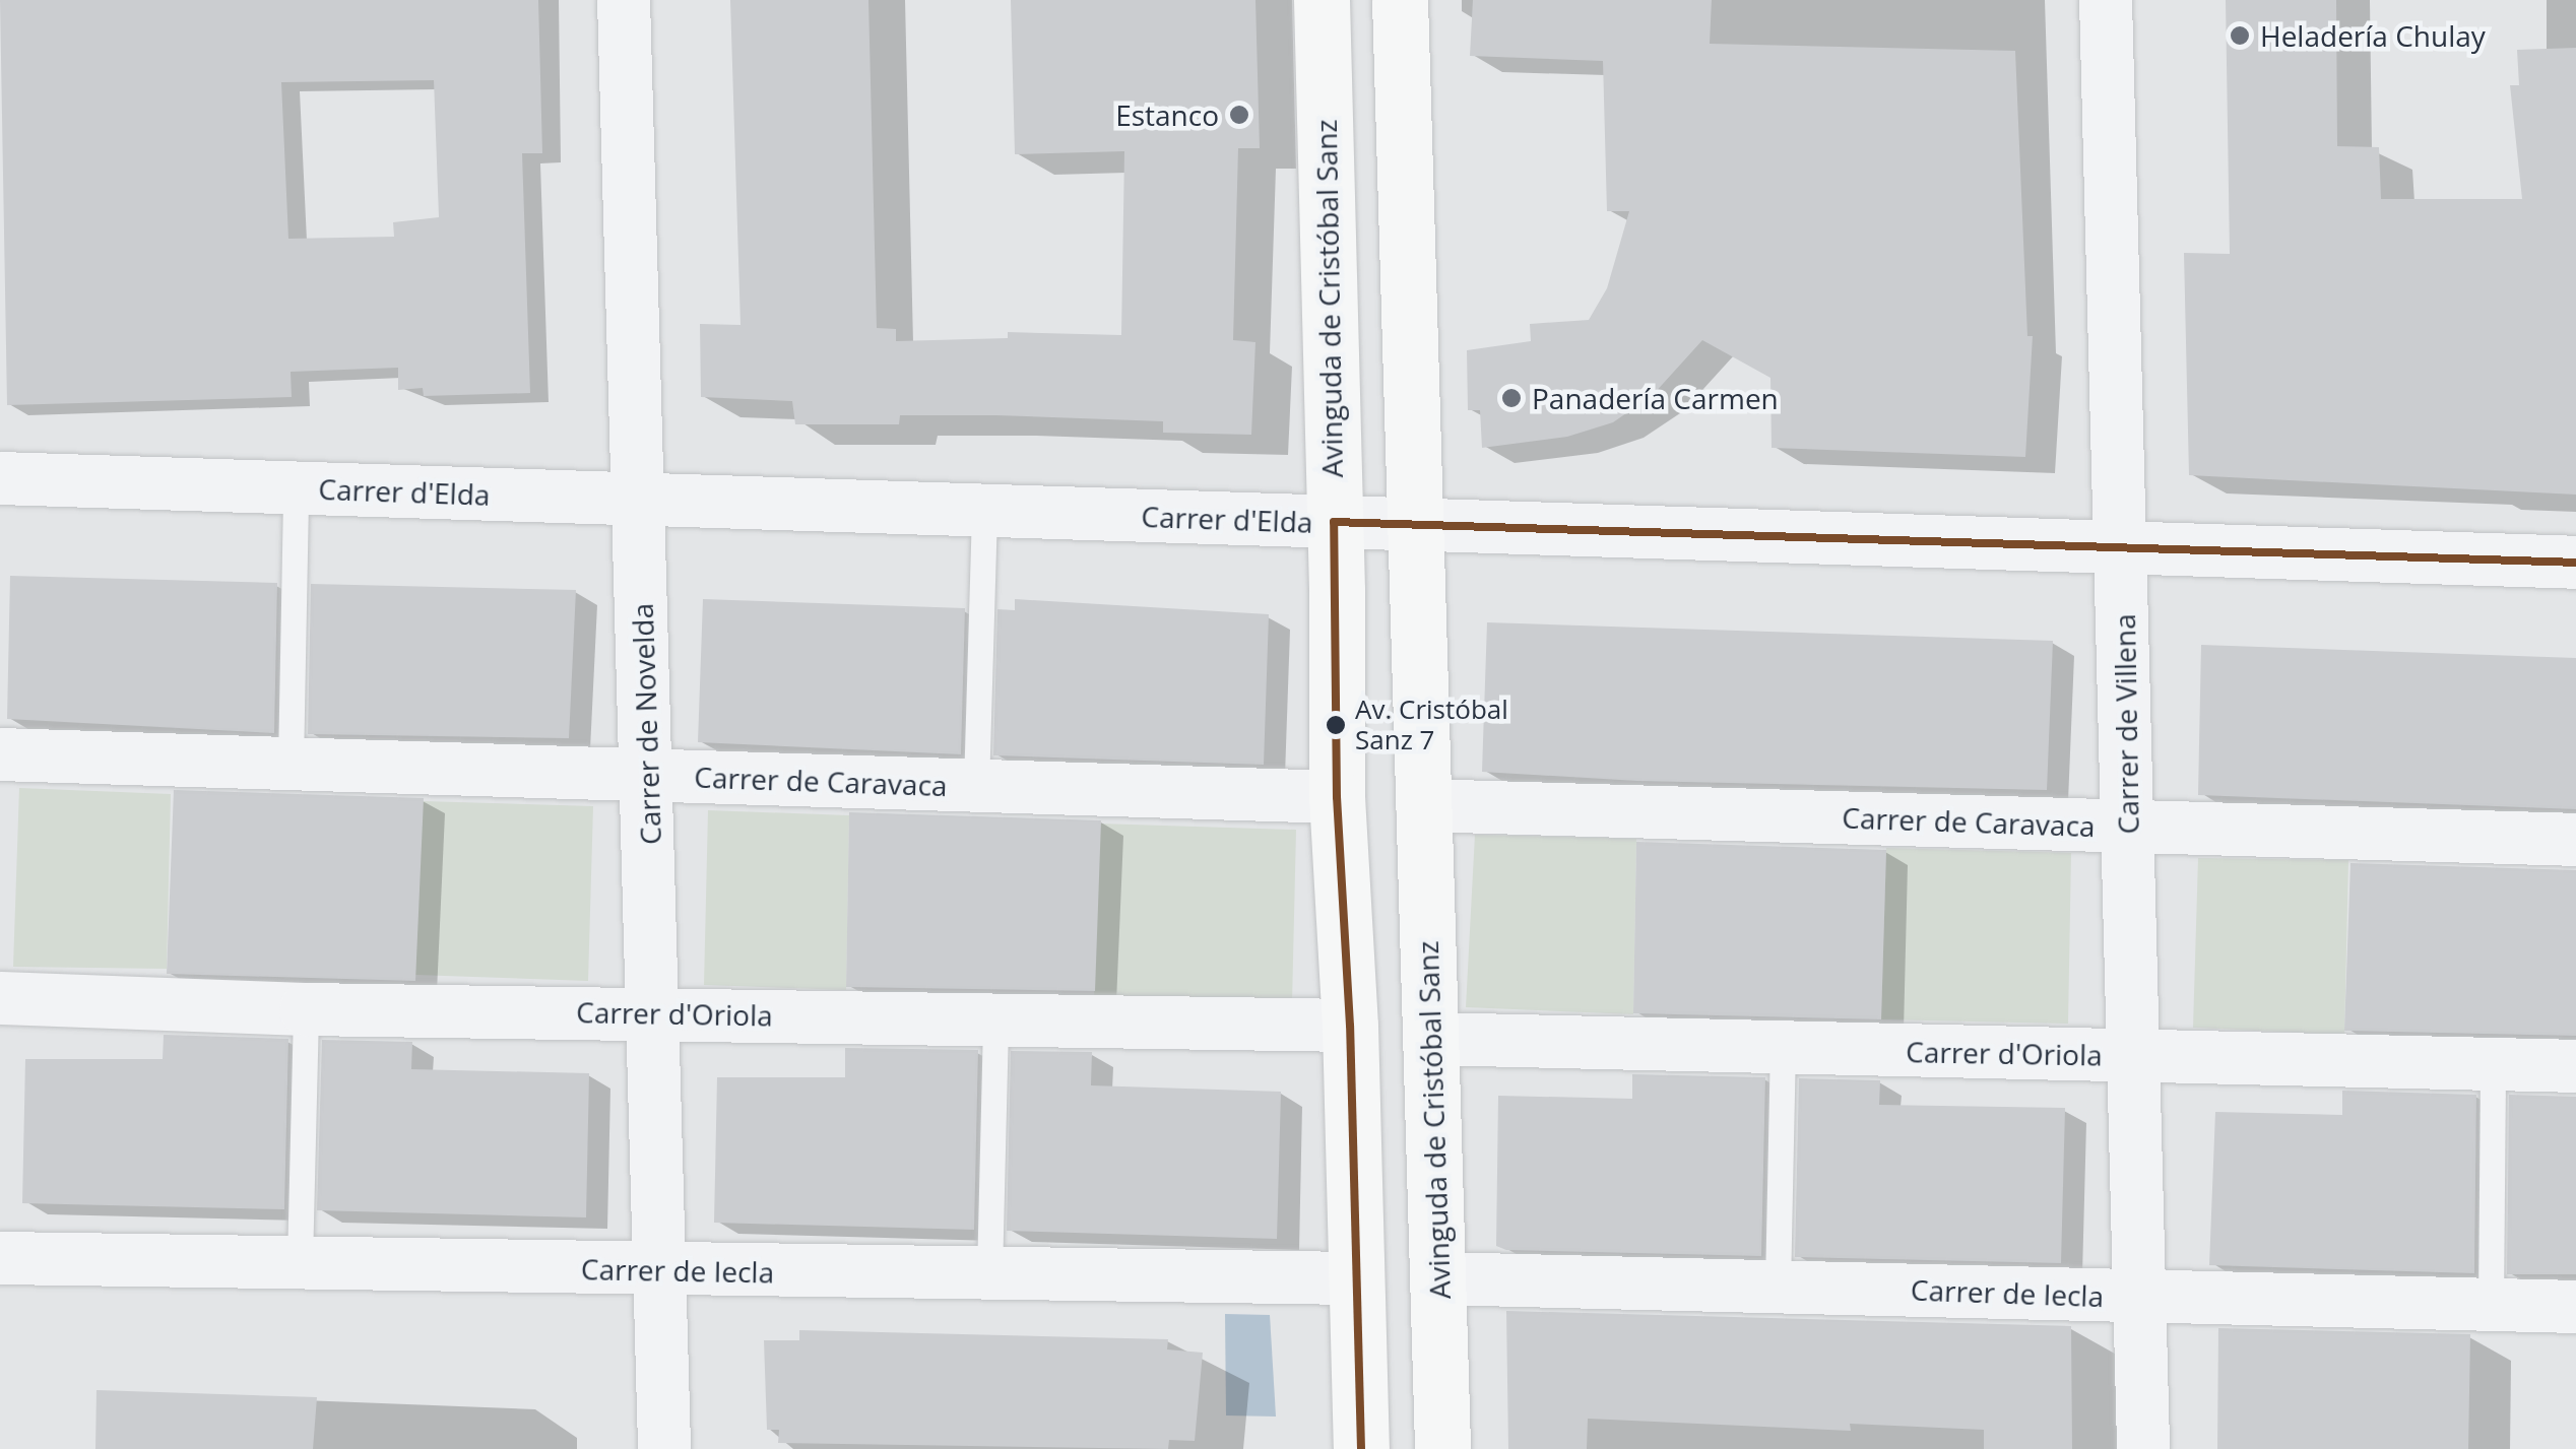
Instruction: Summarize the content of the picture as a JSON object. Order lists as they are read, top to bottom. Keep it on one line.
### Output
{"streets":{"street":["Avinguda de Cristóbal Sanz","Carrer d'Elda","Carrer de Novelda","Carrer de Villena","Carrer de Caravaca","Carrer d'Oriola","Carrer de Iecla"]},"crossings":[["Avinguda de Cristóbal Sanz","Carrer d'Elda"],["Avinguda de Cristóbal Sanz","Carrer de Caravaca"],["Avinguda de Cristóbal Sanz","Carrer d'Oriola"],["Avinguda de Cristóbal Sanz","Carrer de Iecla"],["Carrer d'Elda","Carrer de Novelda"],["Carrer d'Elda","Carrer de Villena"],["Carrer de Novelda","Carrer de Caravaca"],["Carrer de Novelda","Carrer d'Oriola"],["Carrer de Novelda","Carrer de Iecla"],["Carrer de Villena","Carrer de Caravaca"],["Carrer de Villena","Carrer d'Oriola"],["Carrer de Villena","Carrer de Iecla"]],"places":["Heladería Chulay","Estanco","Panadería Carmen","Av. Cristóbal Sanz 7"]}
